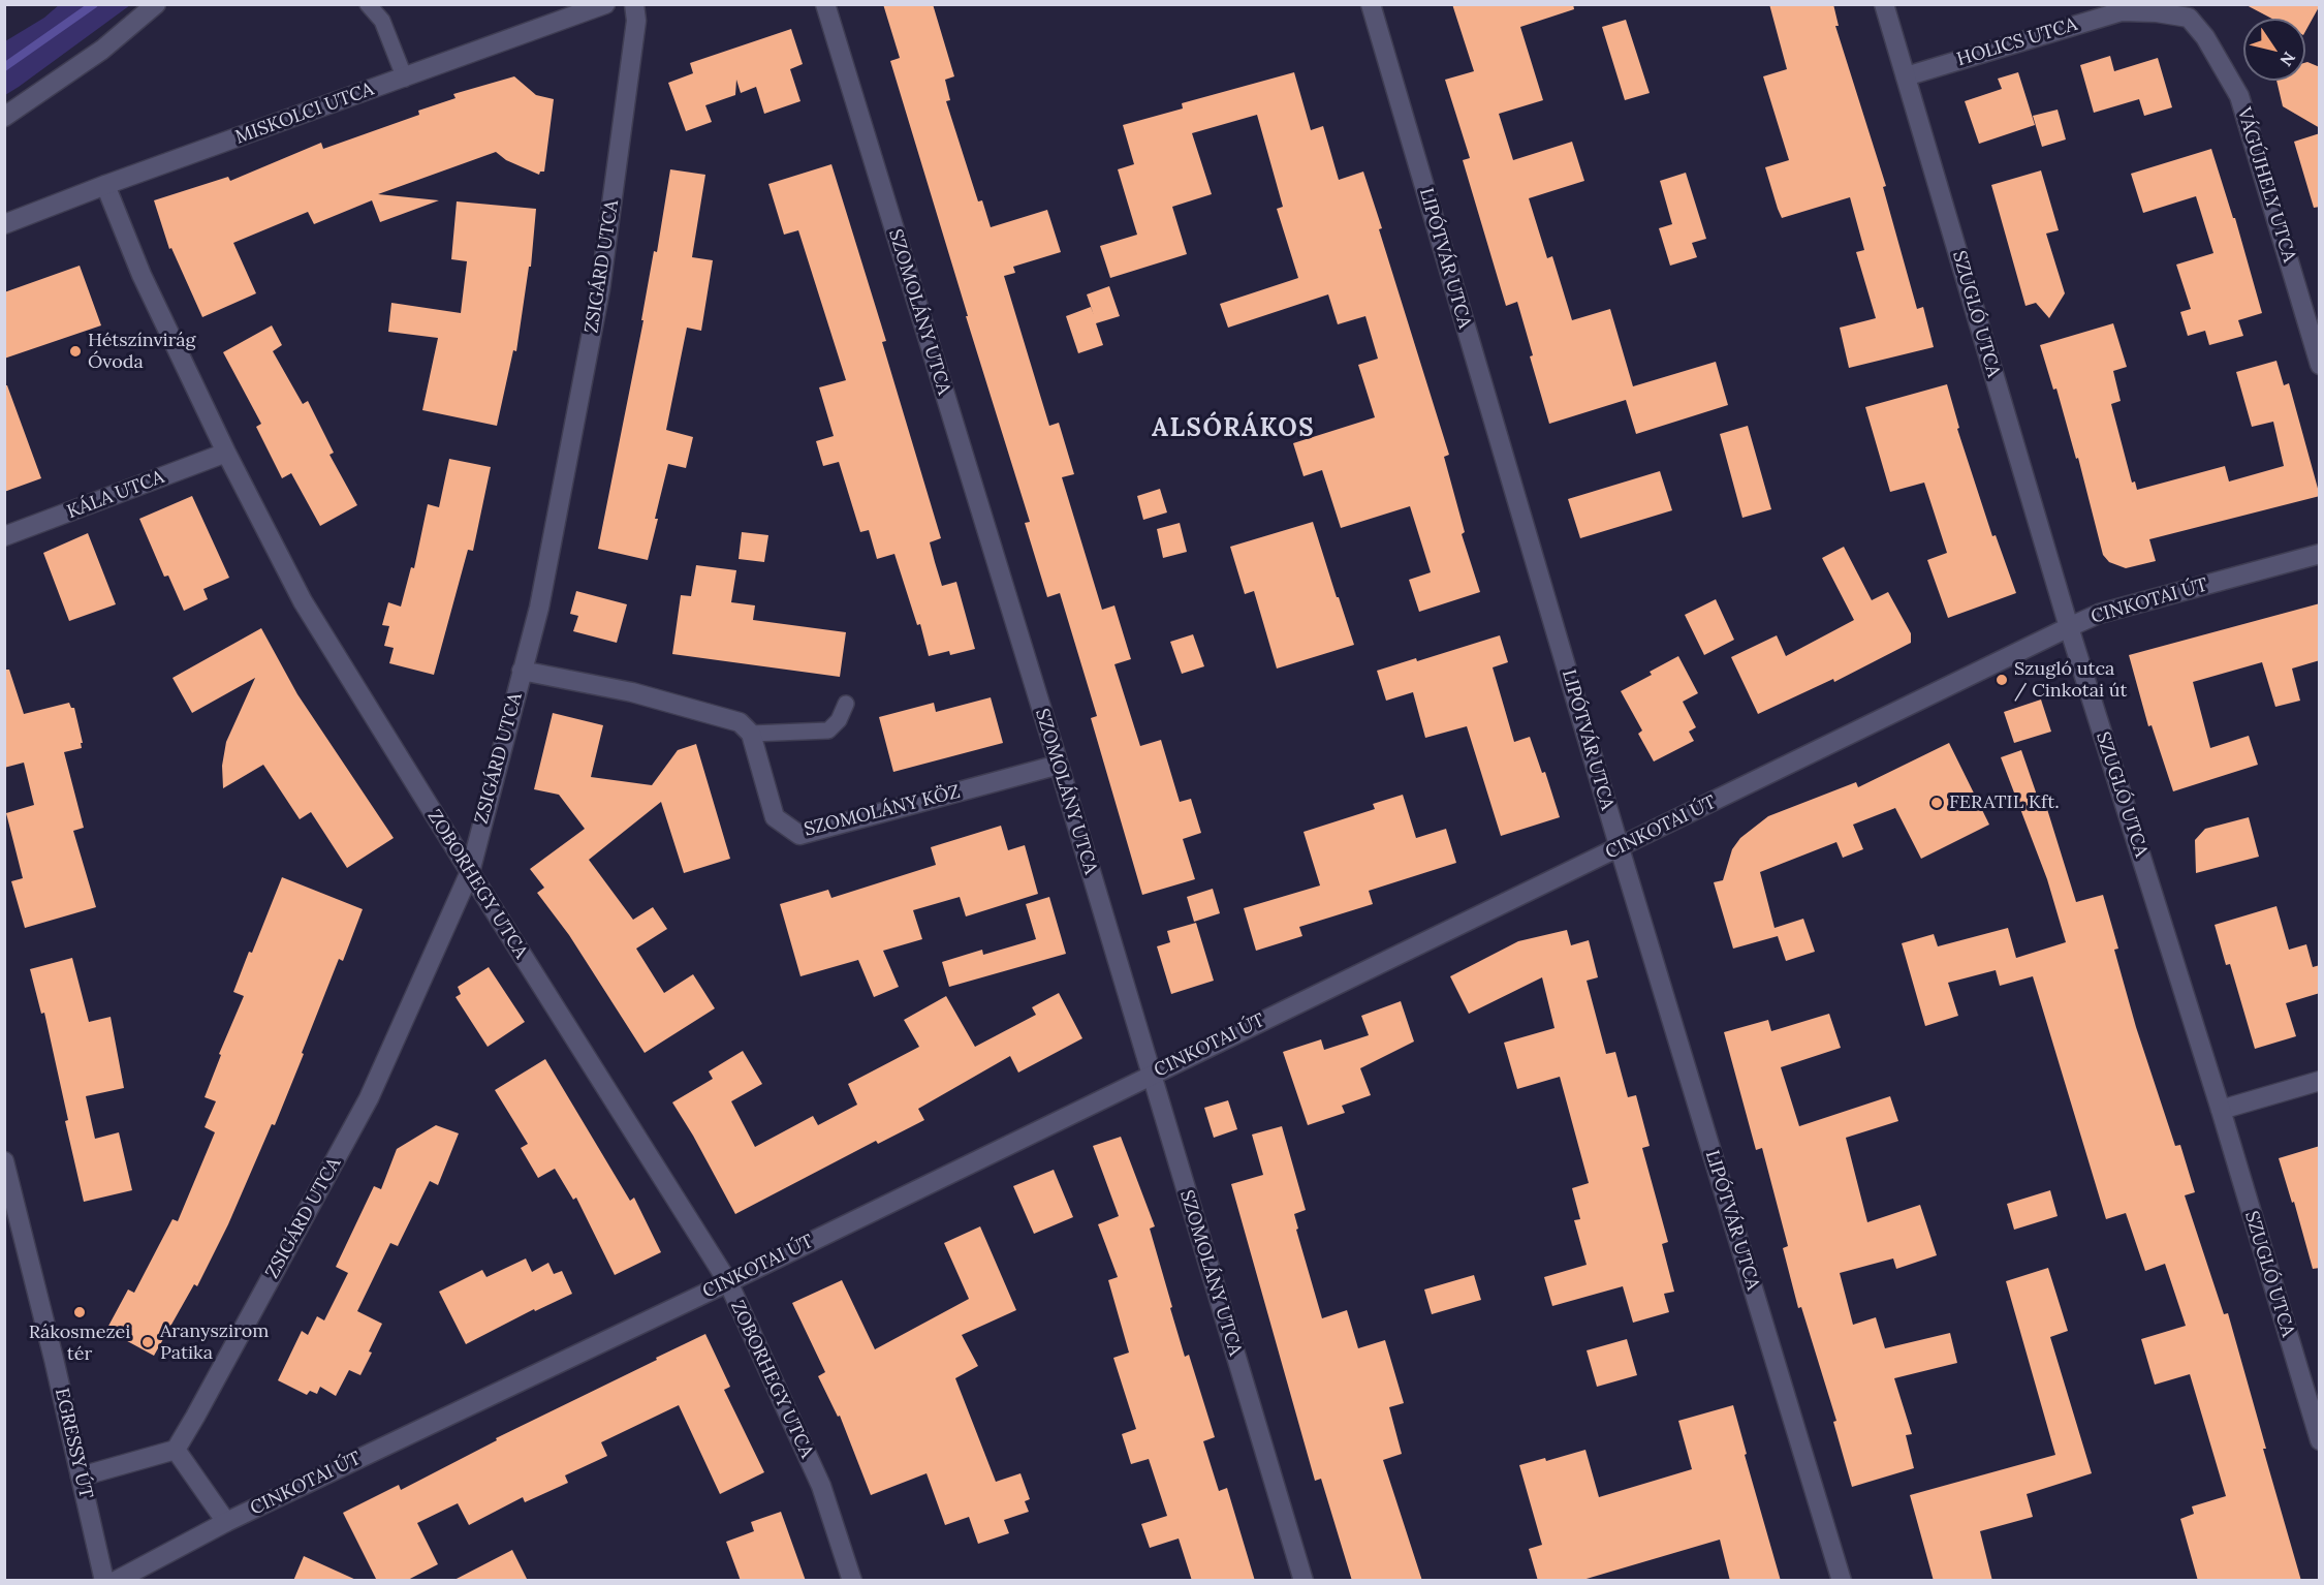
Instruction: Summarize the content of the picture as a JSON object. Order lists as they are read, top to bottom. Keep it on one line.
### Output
{"streets":{"street":["HOLICS UTCA","MISKOLCI UTCA","VÁGÚJHELY UTCA","LIPÓTVÁR UTCA","ZSIGÁRD UTCA","SZOMOLÁNY UTCA","SZUGLÓ UTCA","KÁLA UTCA","CINKOTAI ÚT","SZOMOLÁNY KÖZ","ZOBORHEGY UTCA","EGRESSY ÚT"]},"crossings":[["HOLICS UTCA","VÁGÚJHELY UTCA"],["HOLICS UTCA","SZUGLÓ UTCA"],["MISKOLCI UTCA","ZOBORHEGY UTCA"],["LIPÓTVÁR UTCA","CINKOTAI ÚT"],["ZSIGÁRD UTCA","ZOBORHEGY UTCA"],["SZOMOLÁNY UTCA","CINKOTAI ÚT"],["SZOMOLÁNY UTCA","SZOMOLÁNY KÖZ"],["SZUGLÓ UTCA","CINKOTAI ÚT"],["KÁLA UTCA","ZOBORHEGY UTCA"],["CINKOTAI ÚT","ZOBORHEGY UTCA"]],"districts":["ALSÓRÁKOS"],"places":["Hétszínvirág Óvoda","Szugló utca / Cinkotai út","FERATIL Kft.","Rákosmezei tér","Aranyszirom Patika"],"north":"bottom right"}
